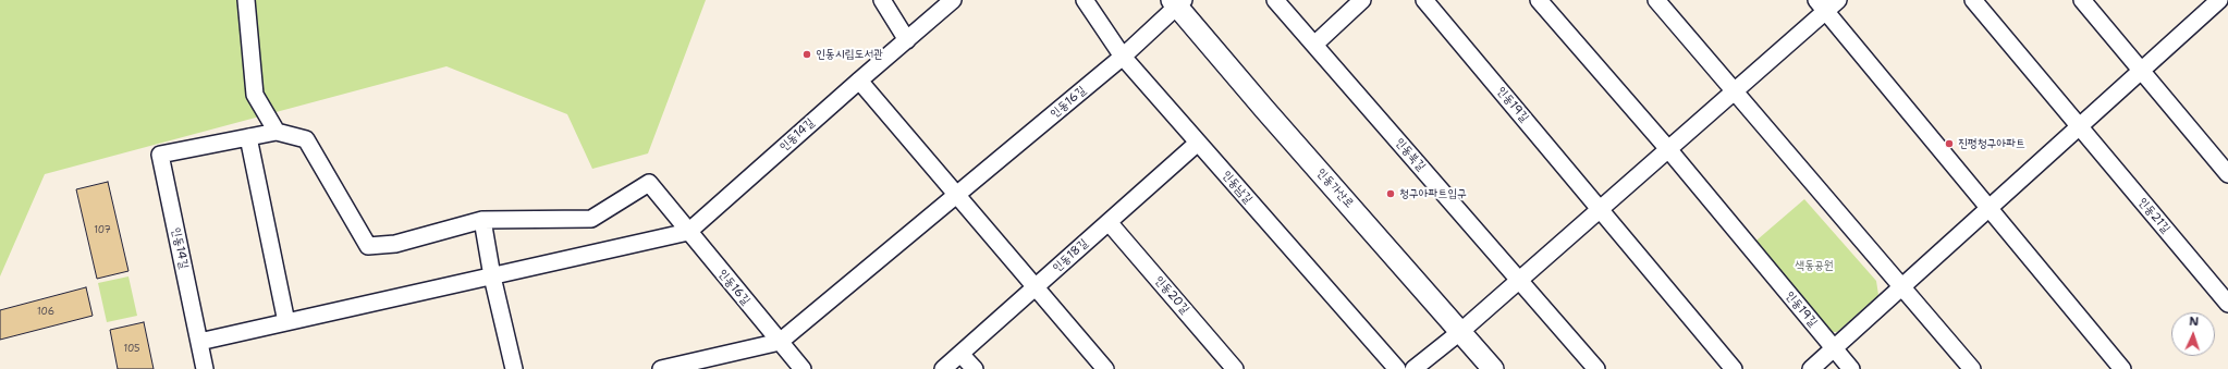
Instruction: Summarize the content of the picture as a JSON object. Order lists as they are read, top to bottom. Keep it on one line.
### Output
{"streets":{"main road":["인동가산로"],"street":["인동16길","인동19길","인동14길","인동북길","인동남길","인동21길","인동18길","인동20길"]},"crossings":[["인동16길","인동14길"],["인동16길","인동남길"],["인동16길","인동가산로"],["인동남길","인동18길"],["인동18길","인동20길"]],"parks":["색동공원"],"places":["인동시립도서관","진평청구아파트","청구아파트입구"],"house_numbers":["107","106","105"],"north":"top"}
